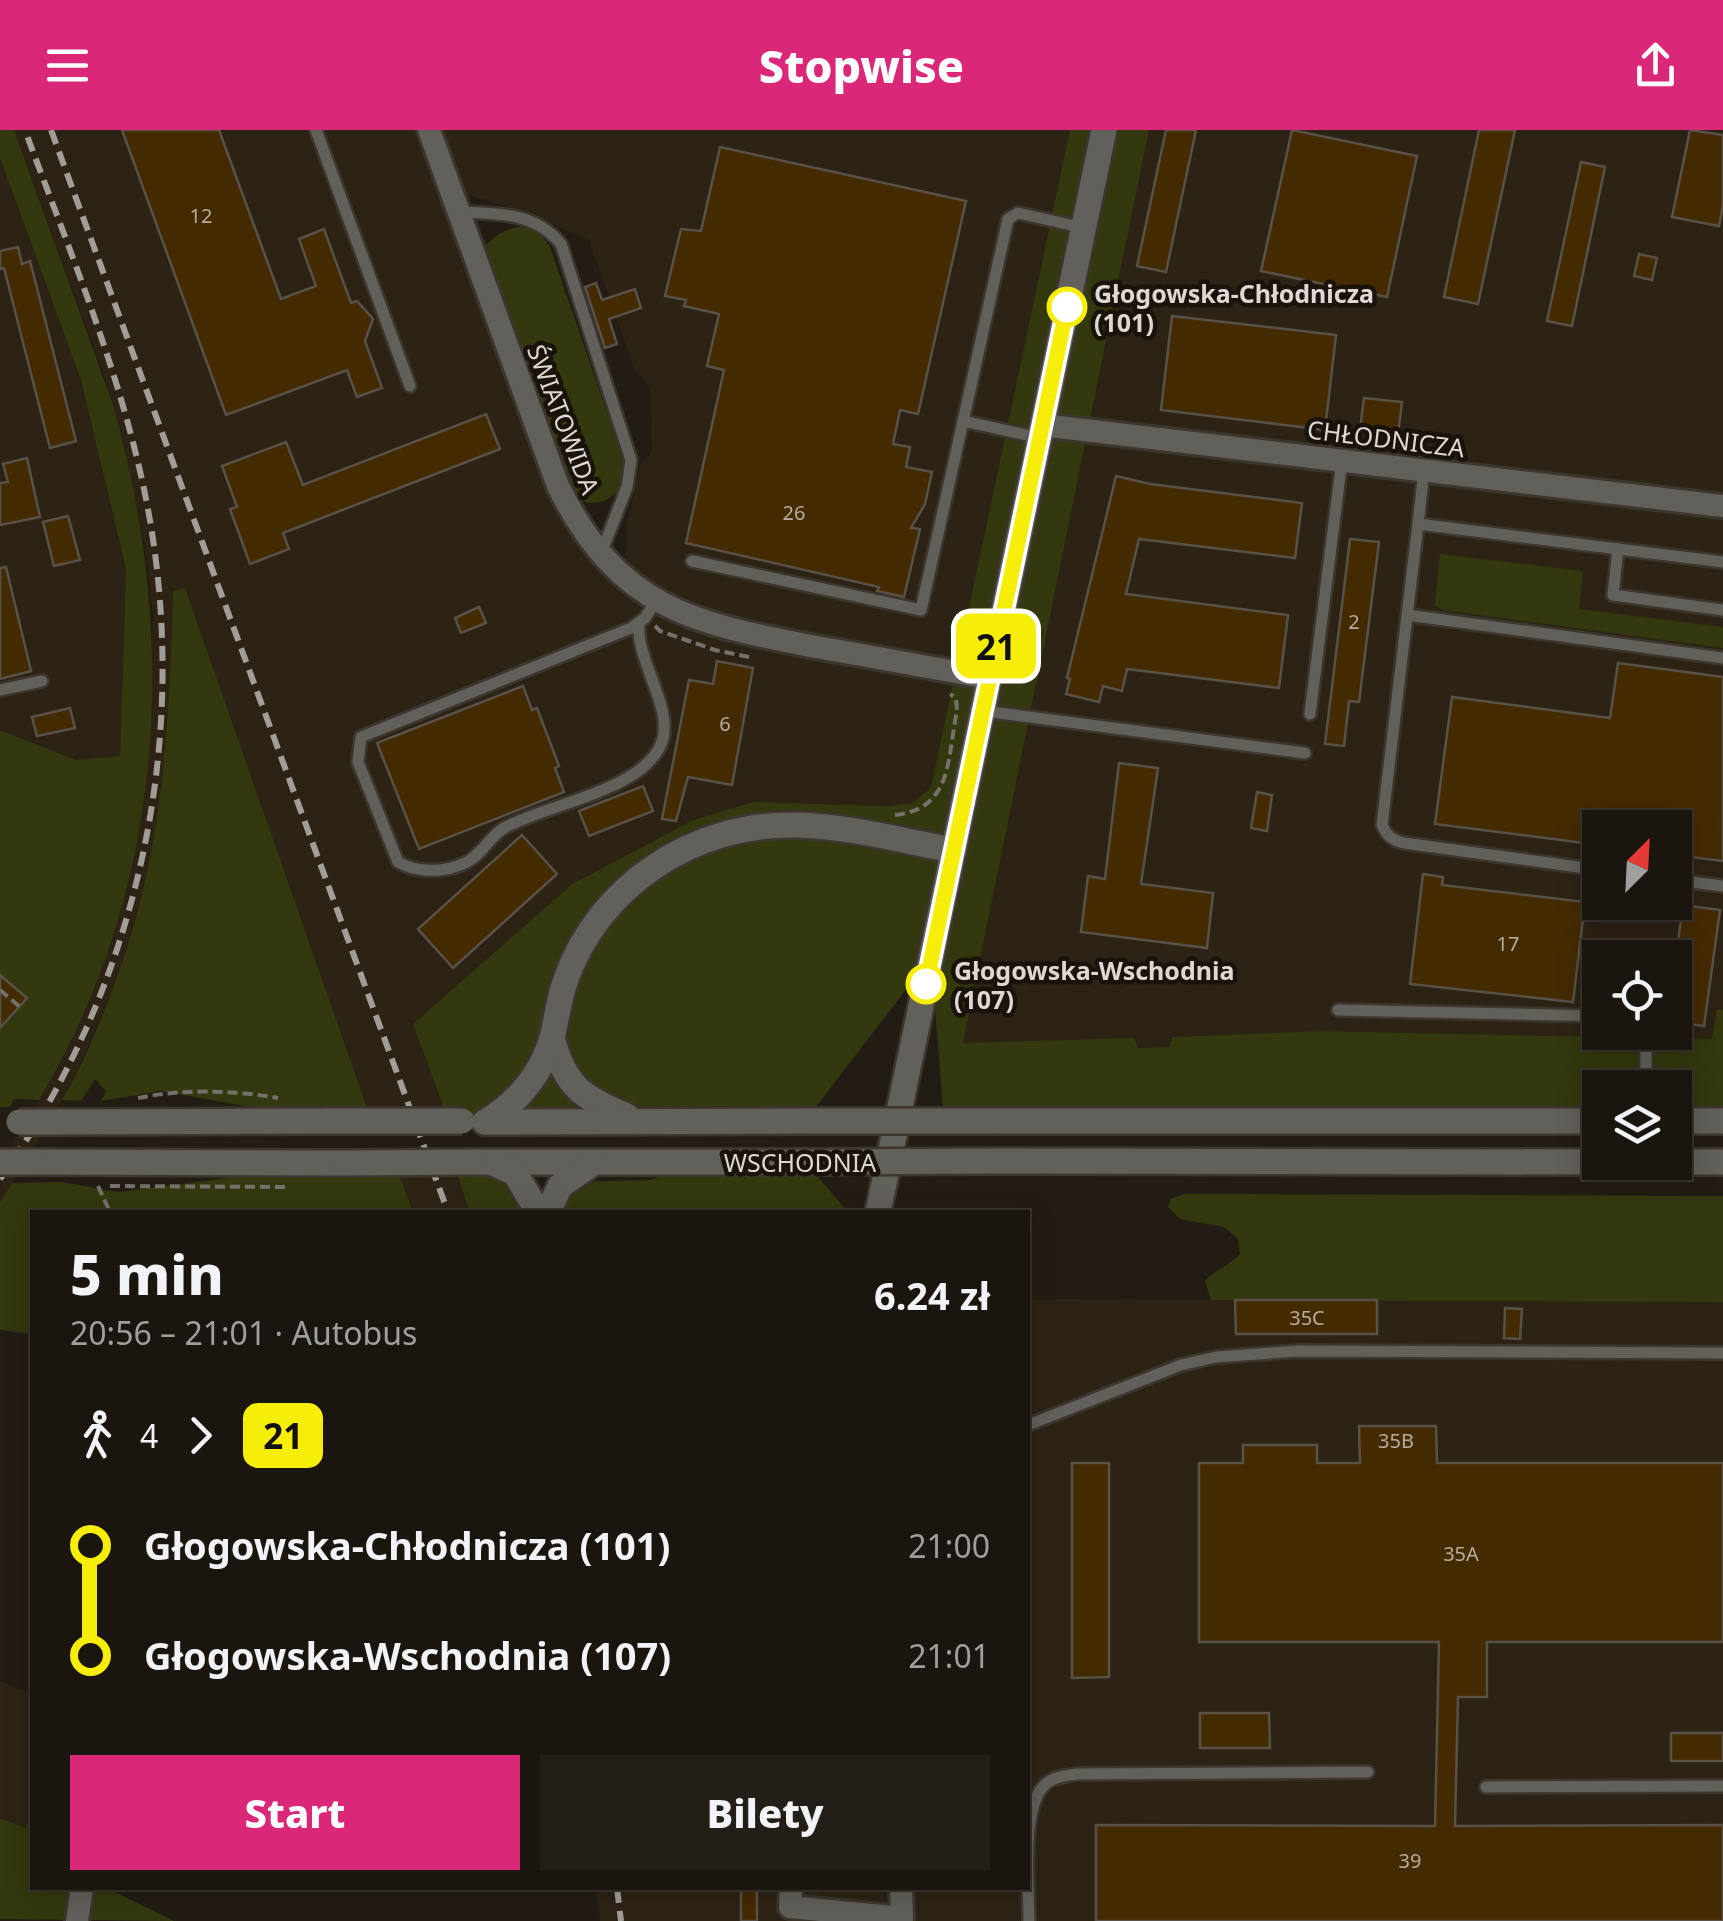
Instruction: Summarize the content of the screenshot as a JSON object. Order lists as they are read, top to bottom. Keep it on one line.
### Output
{"streets":{"street":["ŚWIATOWIDA","CHŁODNICZA","WSCHODNIA"]},"places":["Głogowska-Chłodnicza (101)","Głogowska-Wschodnia (107)"],"lines":["bus line 21"],"house_numbers":["12","26","2","6","17","35C","35B","35A","39"],"north":"top right","page":{"header":"Stopwise","on_map":"21","heading":["5 min","20:56 – 21:01 · Autobus","6.24 zł"],"legs":["4","21"],"list":[{"name":"Głogowska-Chłodnicza (101)","value":"21:00"},{"name":"Głogowska-Wschodnia (107)","value":"21:01"}],"buttons":["Start","Bilety"]}}
